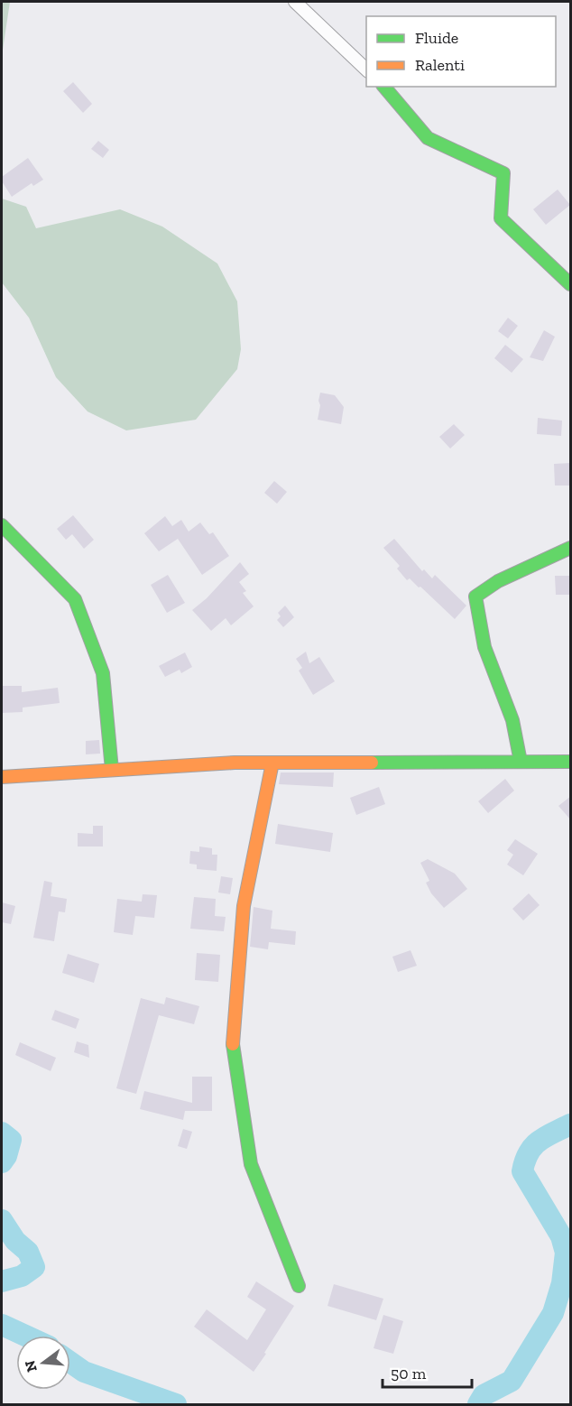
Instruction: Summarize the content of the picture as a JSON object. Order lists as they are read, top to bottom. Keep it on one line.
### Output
{"legend":["Fluide","Ralenti"],"scale_bar":"50 m","north":"left"}
